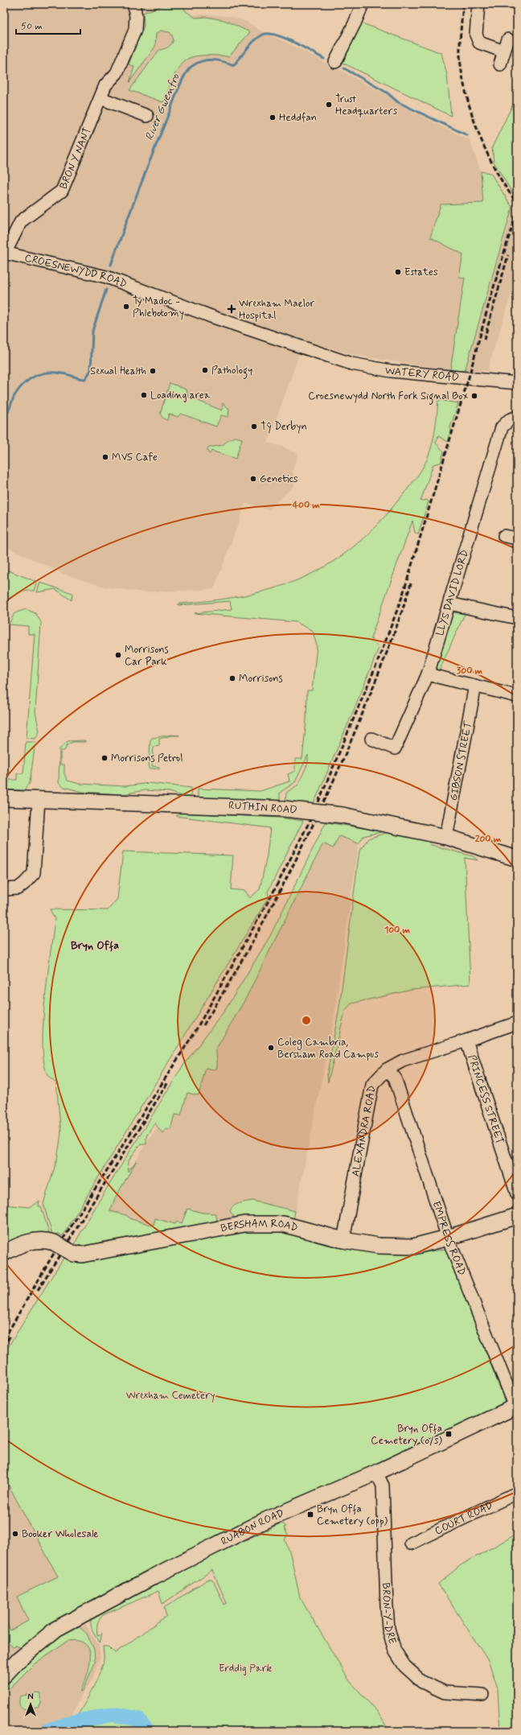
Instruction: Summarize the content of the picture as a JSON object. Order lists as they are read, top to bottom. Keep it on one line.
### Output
{"streets":{"main road":["RUTHIN ROAD","BERSHAM ROAD","RUABON ROAD"],"street":["BRON Y NANT","CROESNEWYDD ROAD","WATERY ROAD","LLYS DAVID LORD","GIBSON STREET","PRINCESS STREET","ALEXANDRA ROAD","EMPRESS ROAD","COURT ROAD","BRON-Y-DRE"]},"crossings":[["BRON Y NANT","CROESNEWYDD ROAD"],["CROESNEWYDD ROAD","WATERY ROAD"],["GIBSON STREET","RUTHIN ROAD"],["PRINCESS STREET","ALEXANDRA ROAD"],["ALEXANDRA ROAD","BERSHAM ROAD"],["ALEXANDRA ROAD","EMPRESS ROAD"],["BERSHAM ROAD","EMPRESS ROAD"],["EMPRESS ROAD","RUABON ROAD"],["RUABON ROAD","BRON-Y-DRE"]],"districts":["Bryn Offa"],"water":["River Gwenfro"],"parks":["Wrexham Cemetery","Erddig Park"],"places":{"other":["Trust Headquarters","Heddfan","Estates","Ty Madoc - Phlebotomy","Pathology","Sexual Health","Loading area","Croesnewydd North Fork Signal Box","Tŷ Derbyn","MVS Cafe","Genetics","Morrisons Car Park","Morrisons","Morrisons Petrol","Coleg Cambria, Bersham Road Campus","Booker Wholesale"],"health":["Wrexham Maelor Hospital"],"transit":["Bryn Offa Cemetery (o/s)","Bryn Offa Cemetery (opp)"]},"scale_bar":"50 m","north":"top","rings":["400 m","300 m","200 m","100 m"]}
